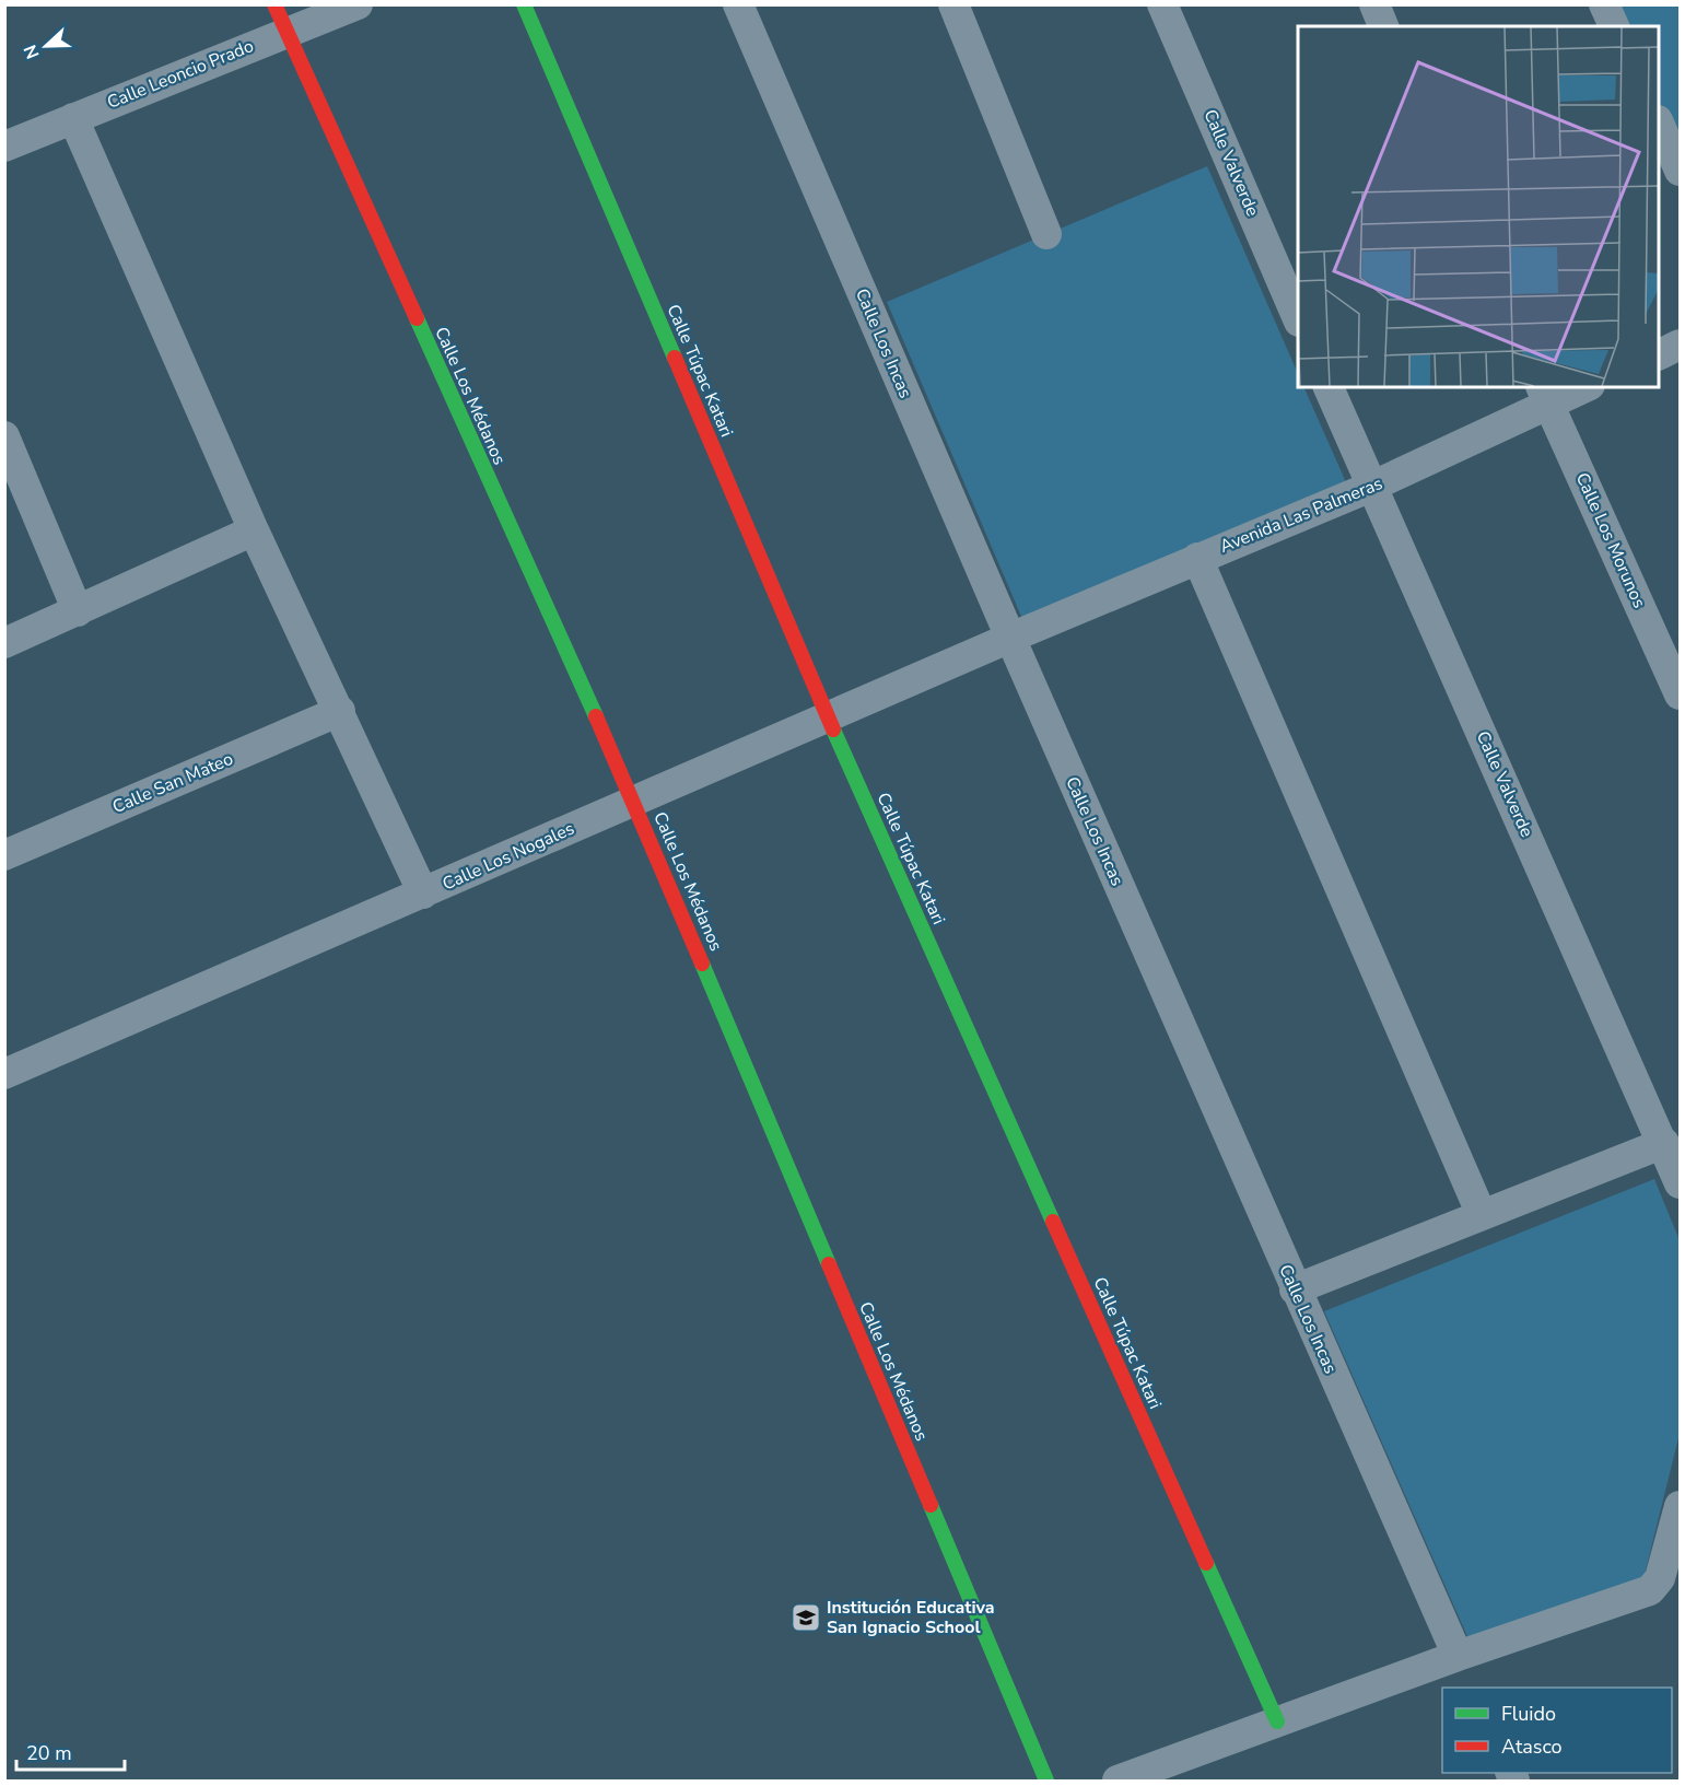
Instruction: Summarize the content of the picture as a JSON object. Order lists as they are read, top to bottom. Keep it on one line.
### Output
{"streets":{"street":["Calle Leoncio Prado","Calle Valverde","Calle Los Incas","Calle Túpac Katari","Calle Los Médanos","Avenida Las Palmeras","Calle Los Morunos","Calle San Mateo","Calle Los Nogales"]},"crossings":[["Calle Leoncio Prado","Calle Los Médanos"],["Calle Valverde","Avenida Las Palmeras"],["Calle Los Incas","Avenida Las Palmeras"],["Calle Los Incas","Calle Los Nogales"],["Calle Túpac Katari","Calle Los Nogales"],["Calle Los Médanos","Calle Los Nogales"],["Avenida Las Palmeras","Calle Los Morunos"],["Avenida Las Palmeras","Calle Los Nogales"]],"places":{"school or university":["Institución Educativa San Ignacio School"]},"legend":["Fluido","Atasco"],"scale_bar":"20 m","north":"left"}
